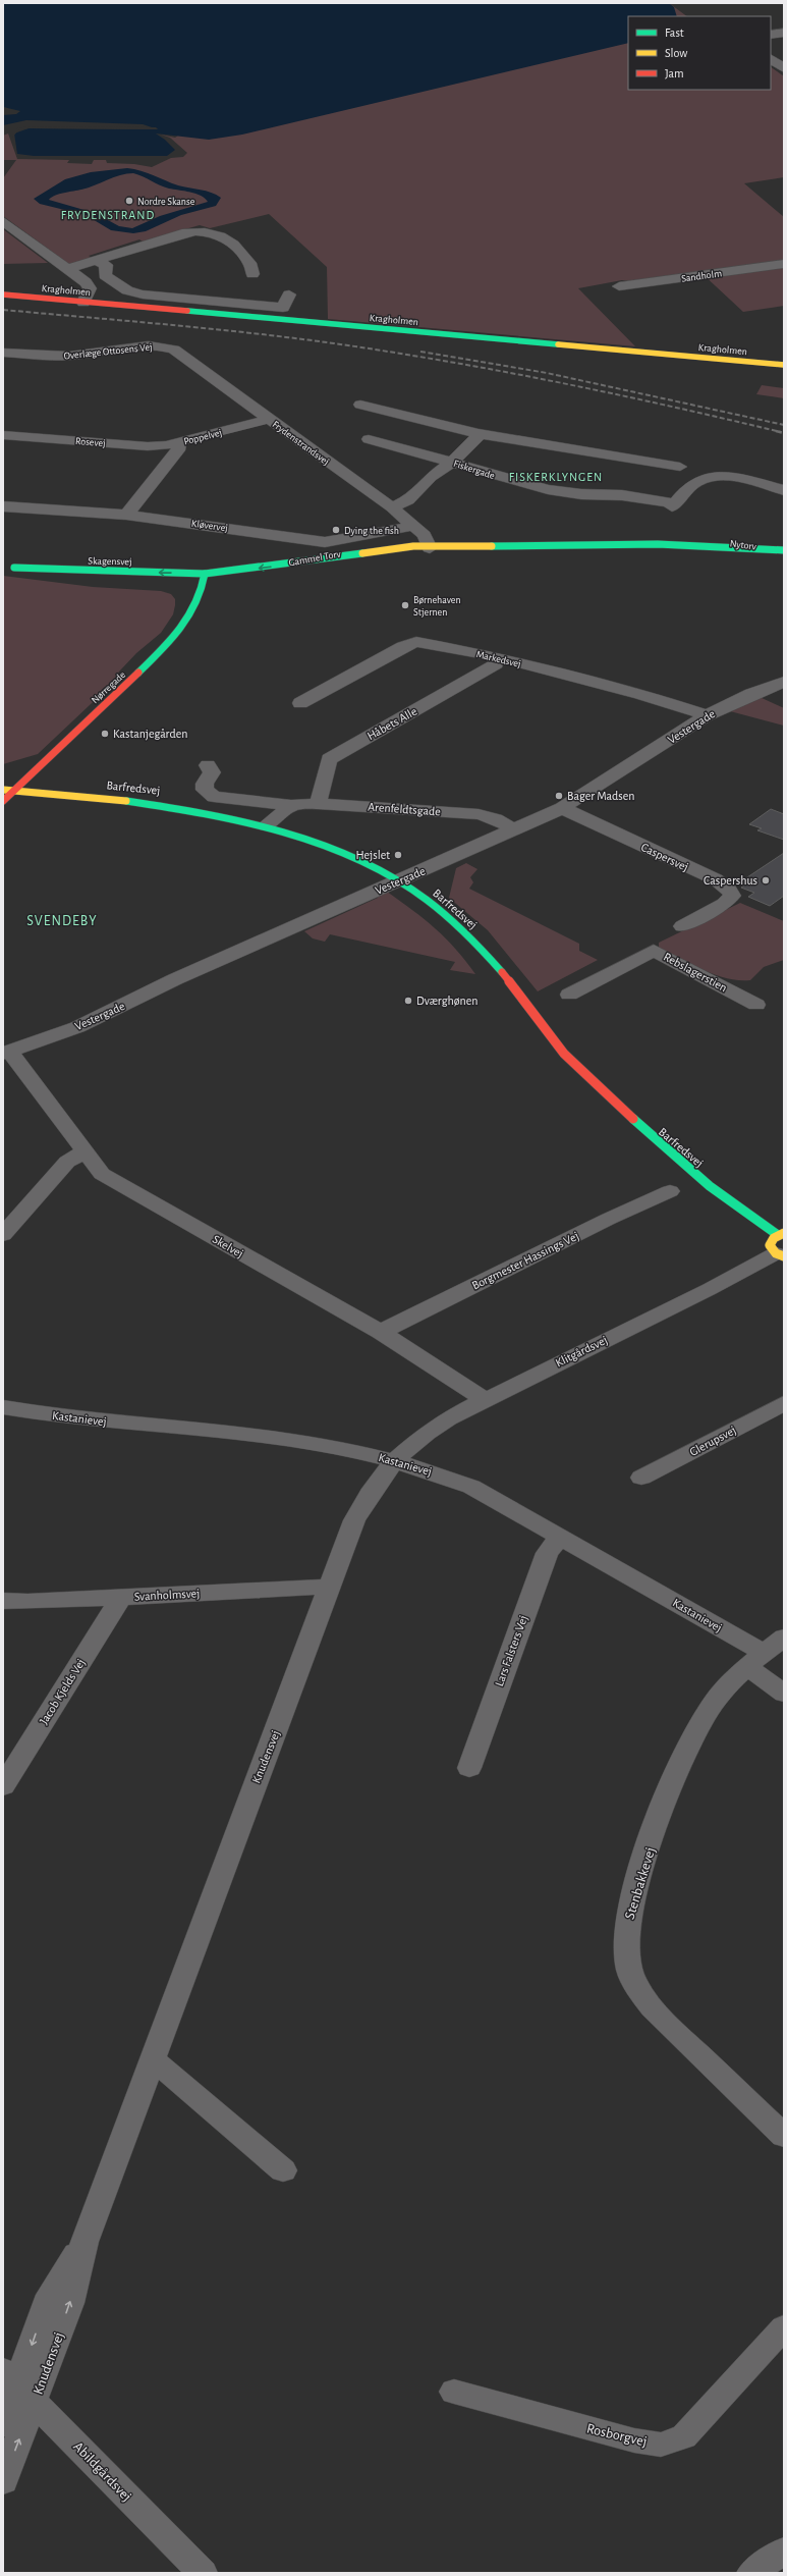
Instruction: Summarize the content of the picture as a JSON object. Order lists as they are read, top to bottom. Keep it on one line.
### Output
{"streets":{"street":["Sandholm","Kragholmen","Overlæge Ottosens Vej","Poppelvej","Rosevej","Frydenstrandsvej","Fiskergade","Kløvervej","Nytorv","Gammel Torv","Skagensvej","Markedsvej","Nørregade","Håbets Alle","Vestergade","Barfredsvej","Arenfeldtsgade","Caspersvej","Rebslagerstien","Skelvej","Borgmester Hassings Vej","Klitgårdsvej","Kastanievej","Glerupsvej","Svanholmsvej","Lars Falsters Vej","Jacob Kjelds Vej","Knudensvej","Stenbakkevej","Rosborgvej","Abildgårdsvej"]},"crossings":[["Overlæge Ottosens Vej","Frydenstrandsvej"],["Poppelvej","Rosevej"],["Poppelvej","Frydenstrandsvej"],["Poppelvej","Kløvervej"],["Frydenstrandsvej","Kløvervej"],["Frydenstrandsvej","Gammel Torv"],["Nytorv","Gammel Torv"],["Gammel Torv","Skagensvej"],["Gammel Torv","Nørregade"],["Skagensvej","Nørregade"],["Markedsvej","Vestergade"],["Nørregade","Barfredsvej"],["Håbets Alle","Arenfeldtsgade"],["Vestergade","Barfredsvej"],["Vestergade","Arenfeldtsgade"],["Vestergade","Caspersvej"],["Vestergade","Skelvej"],["Barfredsvej","Klitgårdsvej"],["Skelvej","Borgmester Hassings Vej"],["Skelvej","Klitgårdsvej"],["Klitgårdsvej","Kastanievej"],["Klitgårdsvej","Knudensvej"],["Kastanievej","Lars Falsters Vej"],["Kastanievej","Knudensvej"],["Kastanievej","Stenbakkevej"],["Svanholmsvej","Jacob Kjelds Vej"],["Svanholmsvej","Knudensvej"],["Knudensvej","Abildgårdsvej"]],"districts":["FRYDENSTRAND","FISKERKLYNGEN","SVENDEBY"],"places":["Nordre Skanse","Dying the fish","Børnehaven Stjernen","Kastanjegården","Bager Madsen","Hejslet","Caspershus","Dværghønen"],"legend":["Fast","Slow","Jam"]}
